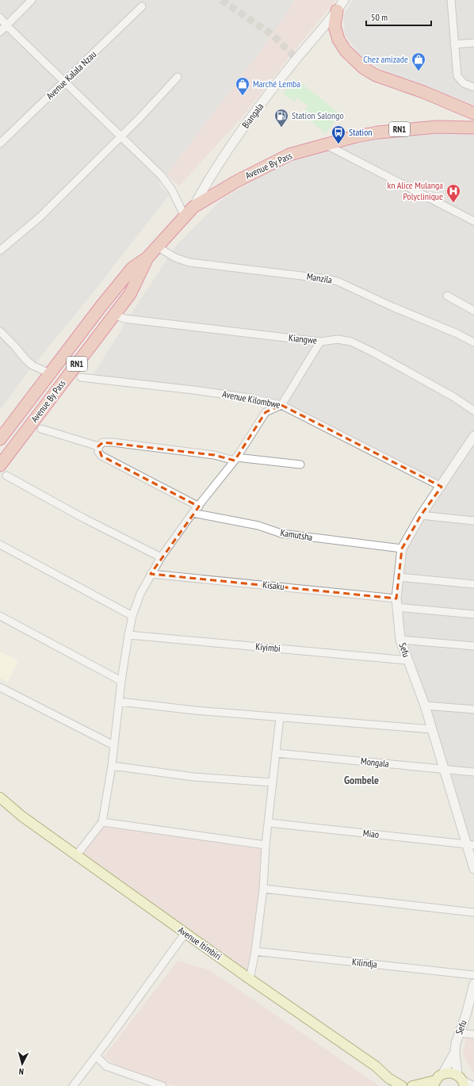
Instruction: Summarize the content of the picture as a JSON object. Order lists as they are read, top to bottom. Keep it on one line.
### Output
{"streets":{"highway":["RN1","Avenue By Pass"],"main road":["Avenue Itimbiri"],"street":["Avenue Kalala Nzau","Biangala","Manzila","Kiangwe","Avenue Kilombwe","Kamutsha","Kisaku","Kiyimbi","Sefu","Mongala","Miao","Kilindja"]},"crossings":[["Biangala","Avenue By Pass"],["Avenue By Pass","Manzila"],["Avenue By Pass","Kiangwe"],["Avenue Kilombwe","Sefu"],["Kamutsha","Sefu"],["Kisaku","Sefu"],["Kiyimbi","Sefu"],["Sefu","Mongala"],["Sefu","Miao"]],"districts":["Gombele"],"places":{"shop":["Chez amizade","Marché Lemba"],"fuel station":["Station Salongo"],"bus stop":["Station"],"hospital":["kn Alice Mulanga Polyclinique"]},"scale_bar":"50 m","north":"bottom"}
